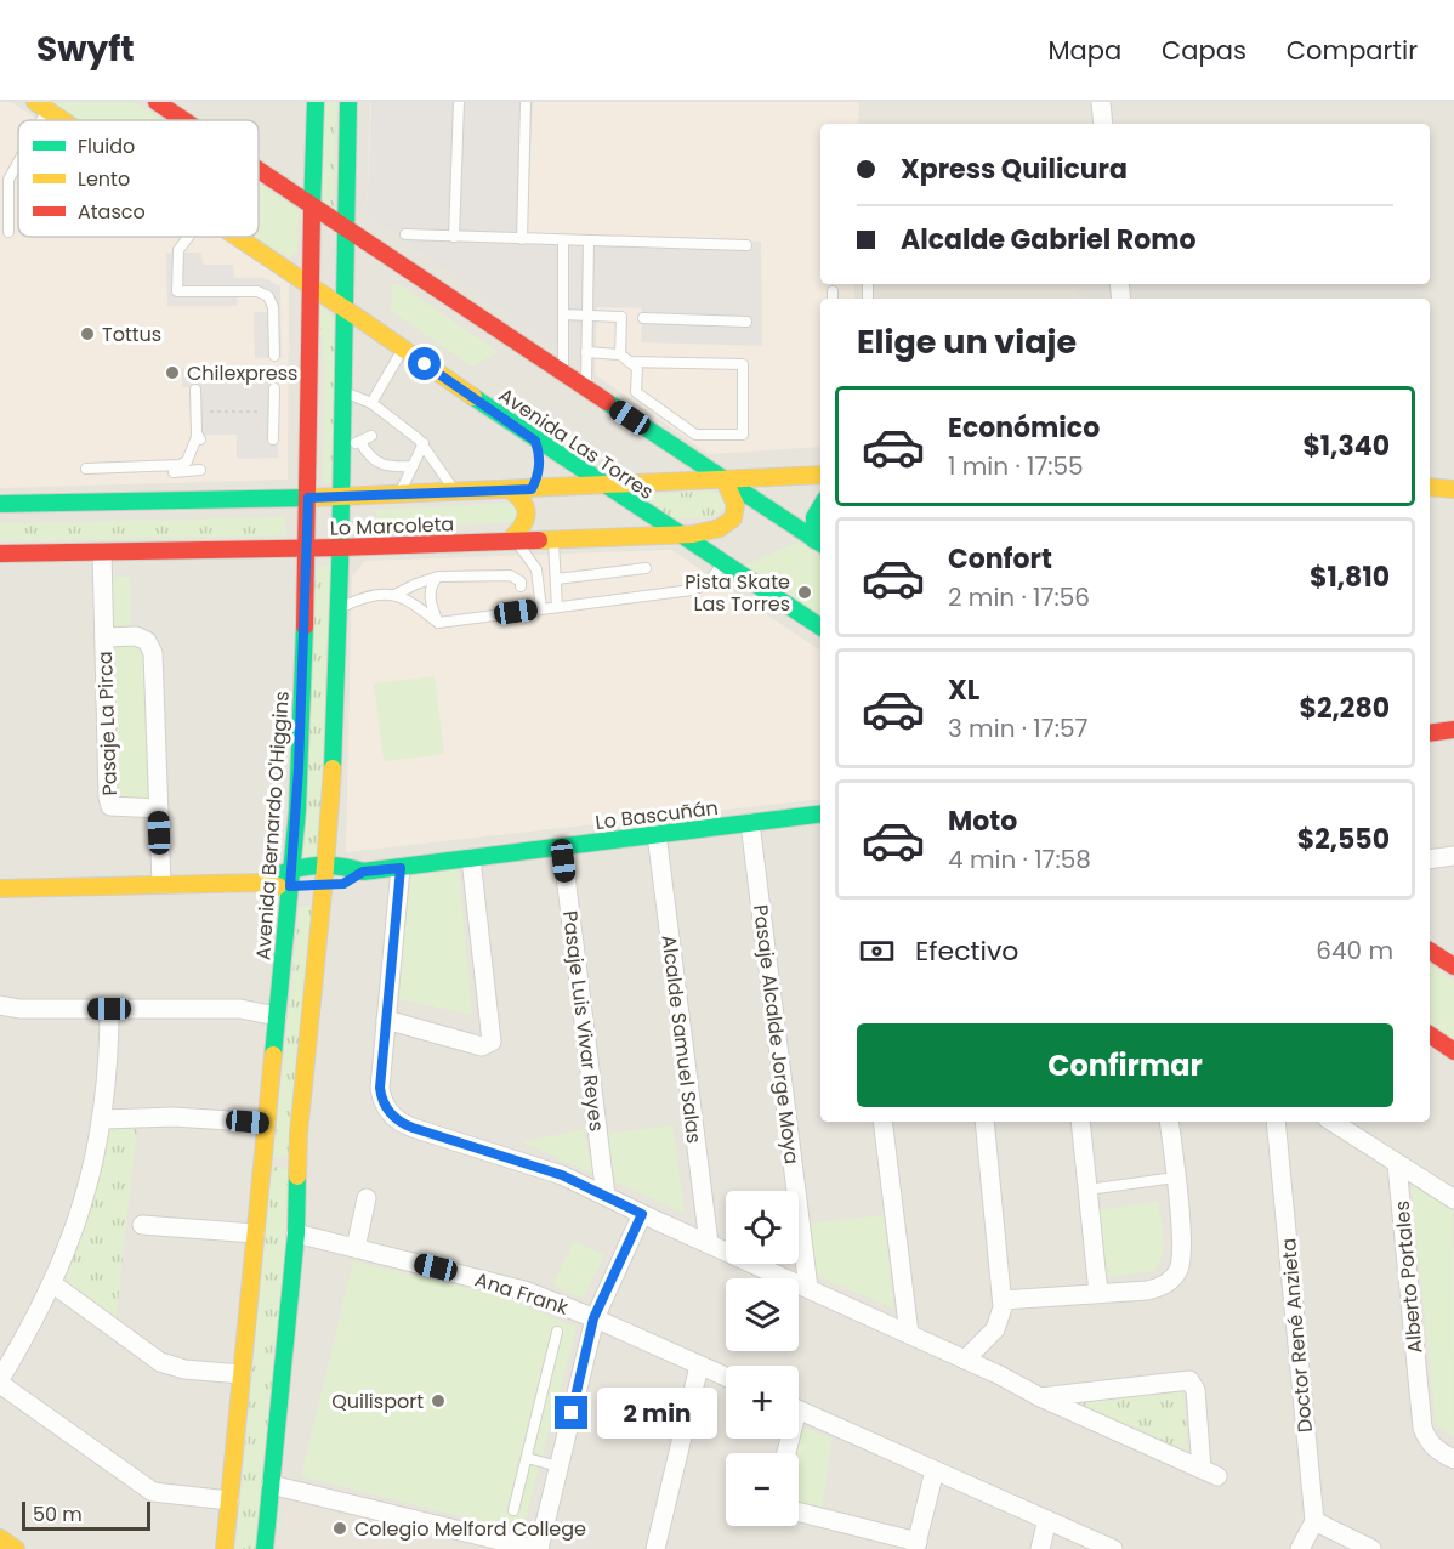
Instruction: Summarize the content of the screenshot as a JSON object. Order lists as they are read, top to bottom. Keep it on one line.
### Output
{"streets":{"main road":["Avenida Las Torres","Lo Marcoleta","Lo Bascuñán","Avenida Bernardo O'Higgins"],"street":["Pasaje La Pirca","Pasaje Luis Vivar Reyes","Pasaje Alcalde Jorge Moya","Alcalde Samuel Salas","Alberto Portales","Ana Frank","Doctor René Anzieta"]},"crossings":[["Avenida Las Torres","Lo Marcoleta"],["Avenida Las Torres","Avenida Bernardo O'Higgins"],["Lo Marcoleta","Pasaje La Pirca"],["Lo Marcoleta","Avenida Bernardo O'Higgins"],["Pasaje La Pirca","Lo Bascuñán"],["Lo Bascuñán","Avenida Bernardo O'Higgins"],["Lo Bascuñán","Pasaje Luis Vivar Reyes"],["Lo Bascuñán","Pasaje Alcalde Jorge Moya"],["Lo Bascuñán","Alcalde Samuel Salas"]],"places":["Tottus","Chilexpress","Pista Skate Las Torres","Quilisport","Colegio Melford College"],"legend":["Fluido","Lento","Atasco"],"scale_bar":"50 m","page":{"header":"Swyft","nav":["Mapa","Capas","Compartir"],"banner":["Xpress Quilicura","Alcalde Gabriel Romo"],"heading":"Elige un viaje","list":[{"name":"Económico","note":"1 min · 17:55","value":"$1,340"},{"name":"Confort","note":"2 min · 17:56","value":"$1,810"},{"name":"XL","note":"3 min · 17:57","value":"$2,280"},{"name":"Moto","note":"4 min · 17:58","value":"$2,550"}],"pay":["Efectivo","640 m"],"buttons":"Confirmar","map_buttons":["+","−"],"bubble":"2 min","scale":"50 m"}}
